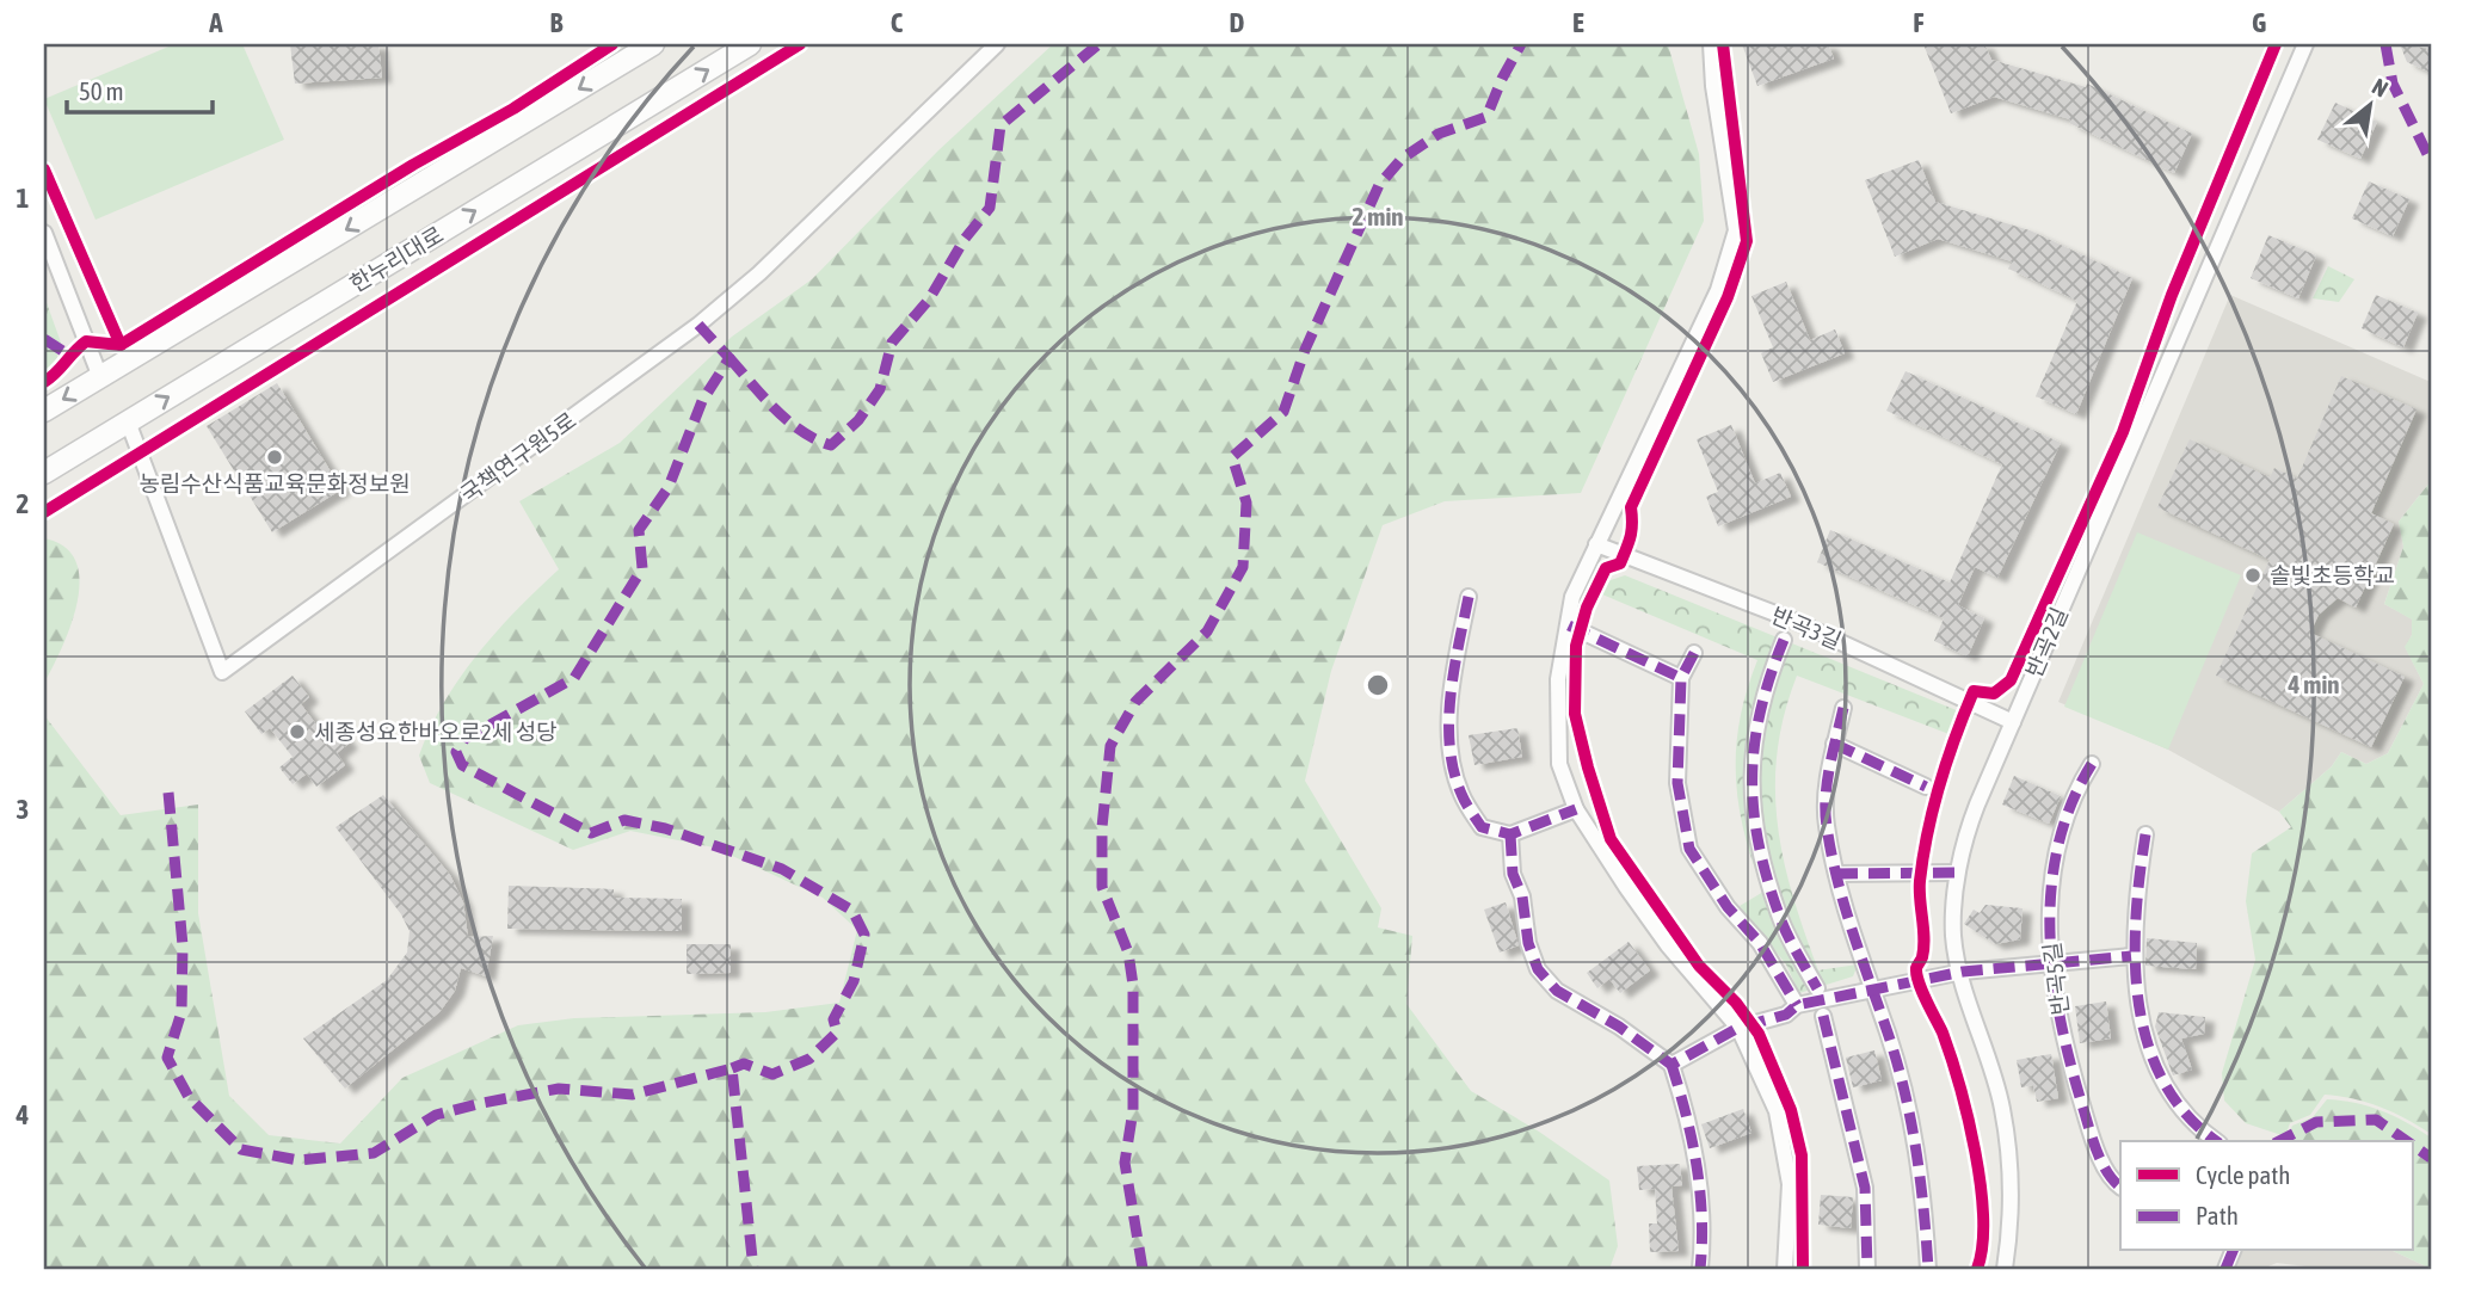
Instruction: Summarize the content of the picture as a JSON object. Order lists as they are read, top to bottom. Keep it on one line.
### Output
{"streets":{"street":["한누리대로","국책연구원5로","반곡3길","반곡2길","반곡5길"]},"crossings":[["한누리대로","국책연구원5로"],["반곡3길","반곡2길"]],"places":["농림수산식품교육문화정보원","솔빛초등학교","세종성요한바오로2세 성당"],"legend":["Cycle path","Path"],"scale_bar":"50 m","north":"top right","grid":{"columns":["A","B","C","D","E","F","G"],"rows":["1","2","3","4"]},"rings":["2 min","4 min"]}
